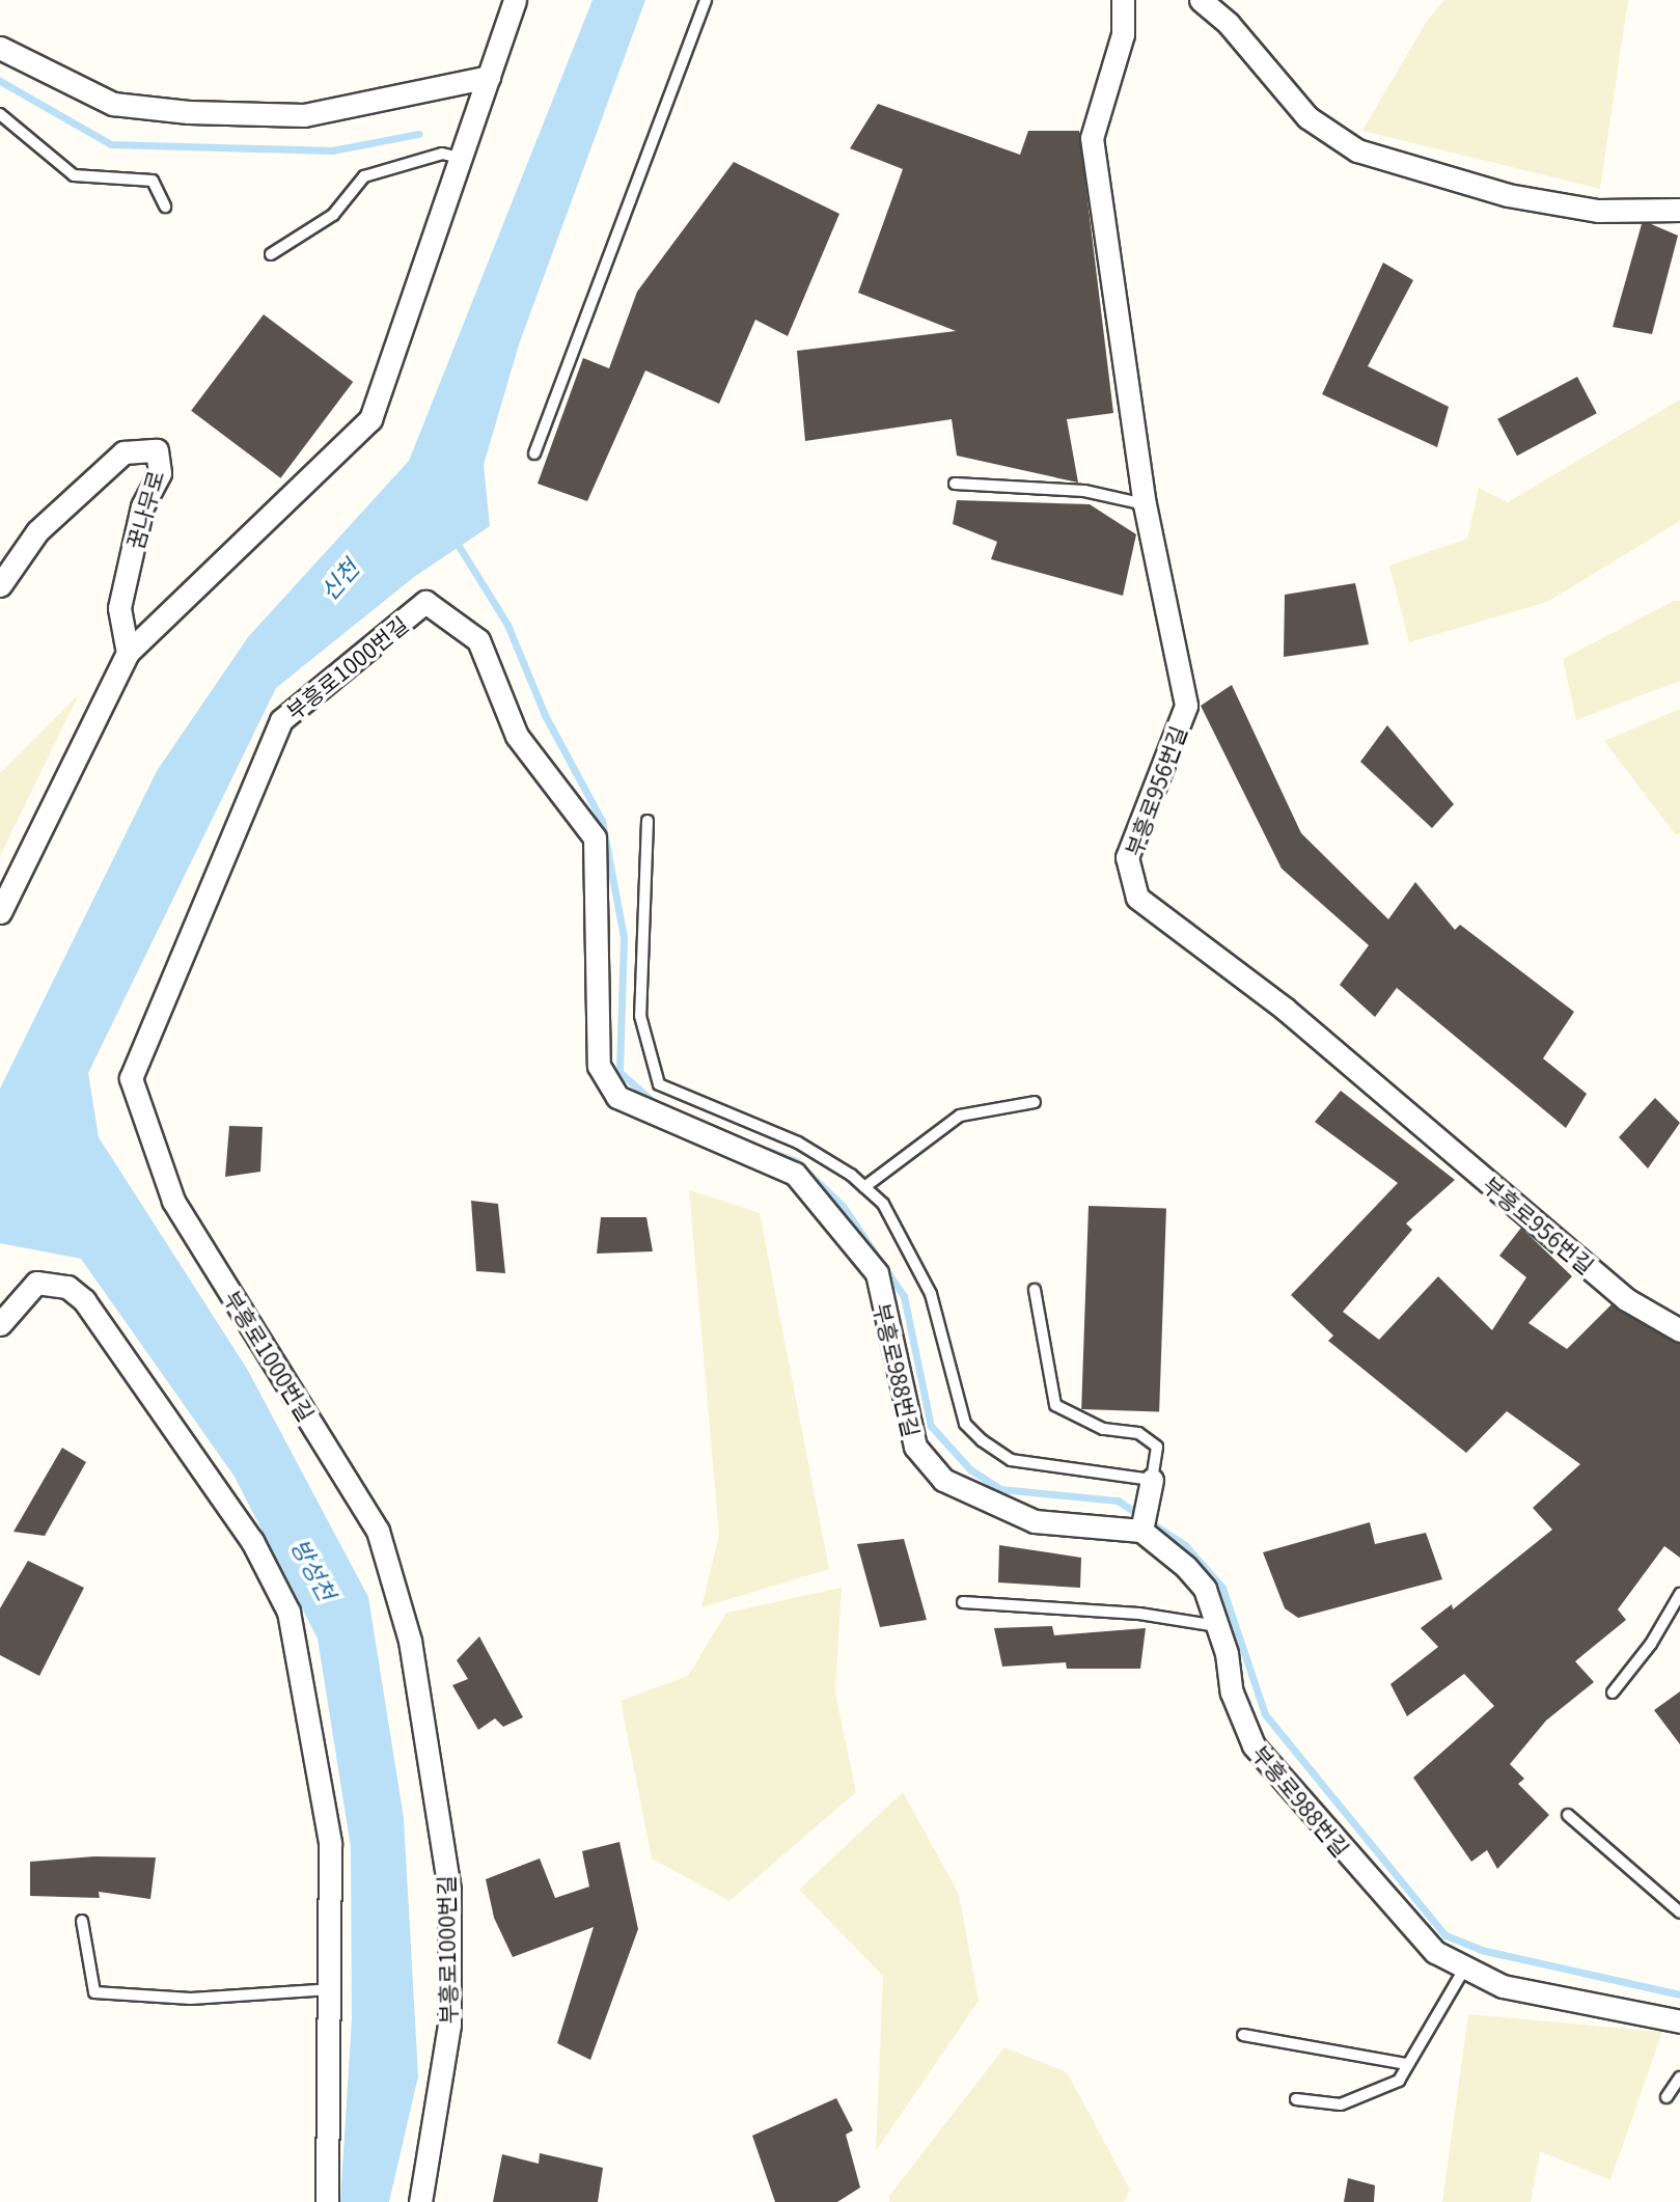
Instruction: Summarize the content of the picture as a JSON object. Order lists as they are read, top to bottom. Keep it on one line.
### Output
{"streets":{"street":["꿈나무로","부흥로1000번길","부흥로956번길","부흥로988번길"]},"crossings":[["부흥로1000번길","부흥로988번길"]],"water":["신천","방성천"]}
